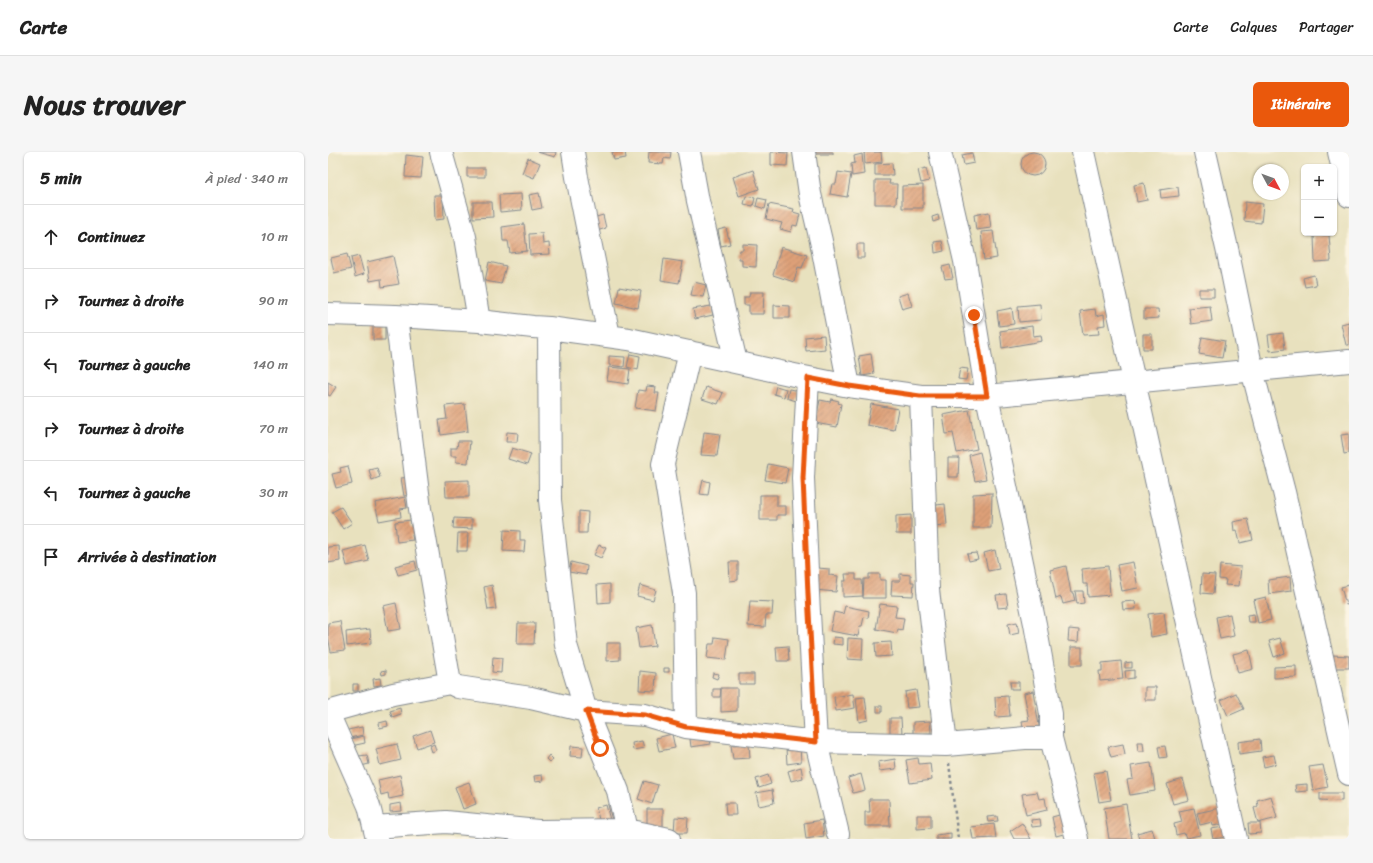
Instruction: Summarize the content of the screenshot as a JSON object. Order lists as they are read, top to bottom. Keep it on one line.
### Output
{"north":"bottom right","page":{"header":"Carte","nav":["Carte","Calques","Partager"],"title":"Nous trouver","buttons":"Itinéraire","heading":["5 min","À pied · 340 m"],"map_buttons":["+","−"],"list":[["Continuez","10 m"],["Tournez à droite","90 m"],["Tournez à gauche","140 m"],["Tournez à droite","70 m"],["Tournez à gauche","30 m"],"Arrivée à destination"]}}
